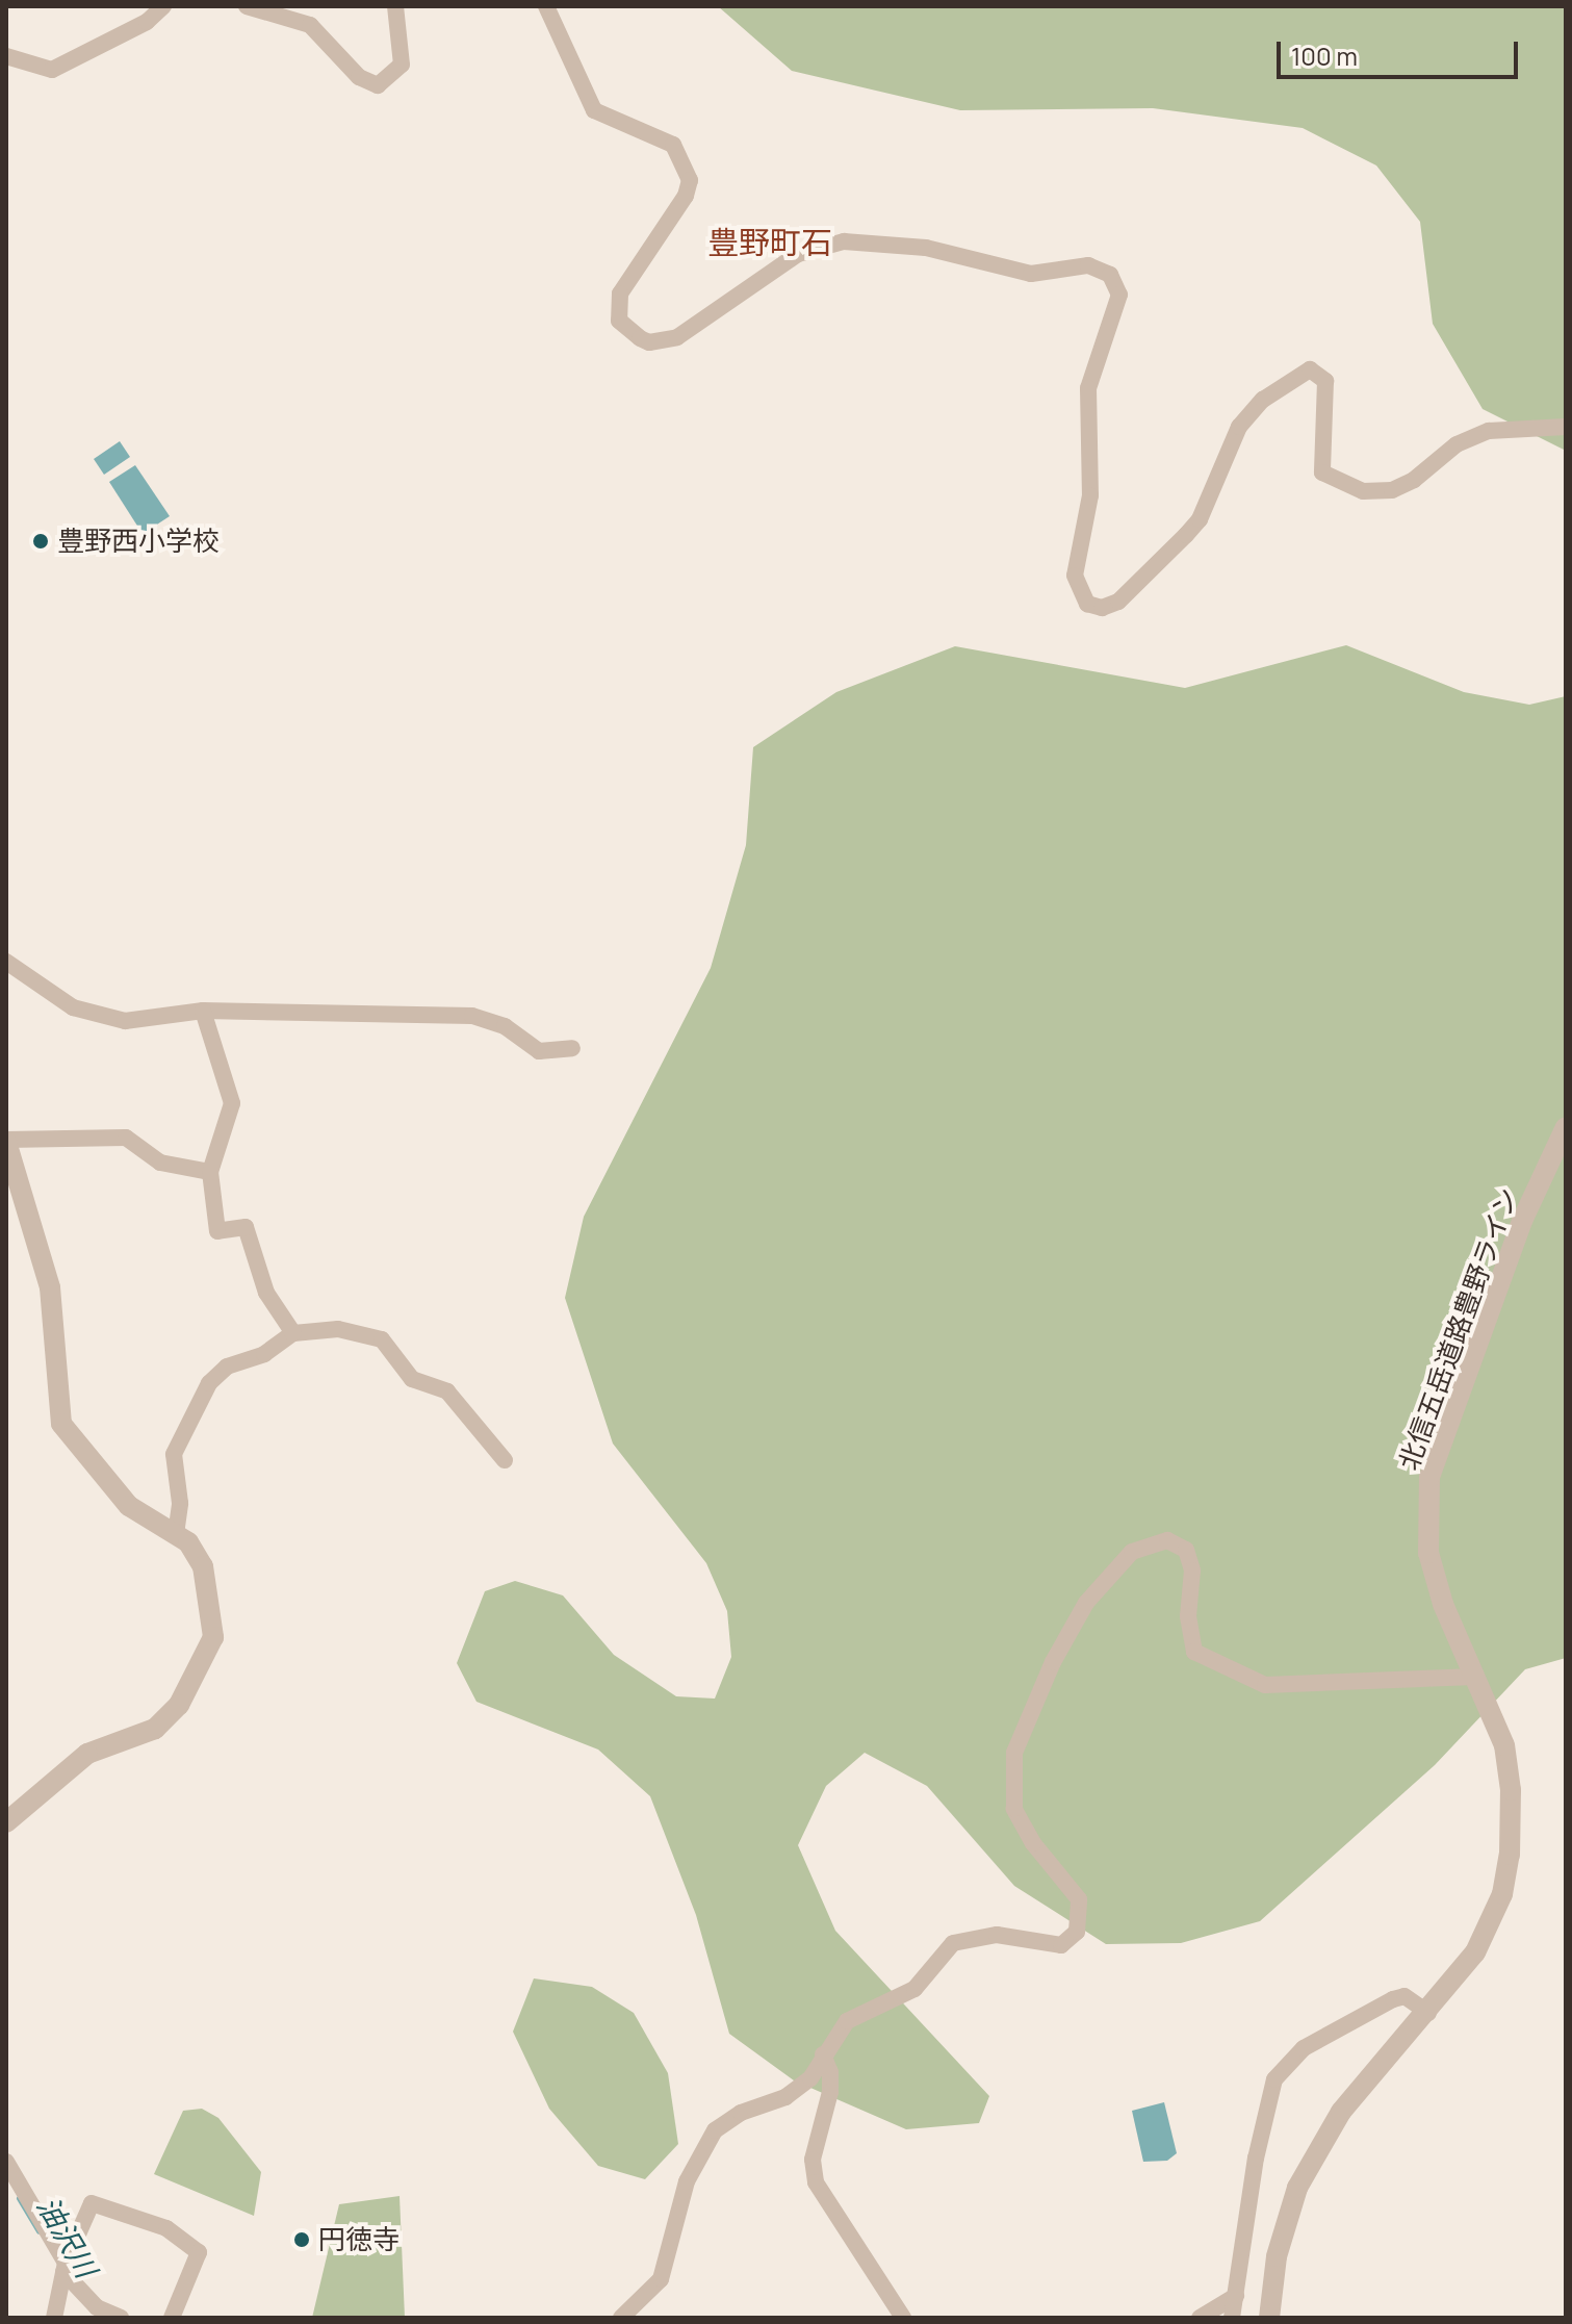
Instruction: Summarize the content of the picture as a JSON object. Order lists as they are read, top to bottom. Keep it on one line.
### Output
{"streets":{"street":["北信五岳道路豊野ライン"]},"districts":["豊野町石"],"water":["油沢川"],"places":["豊野西小学校","円徳寺"],"scale_bar":"100 m"}
